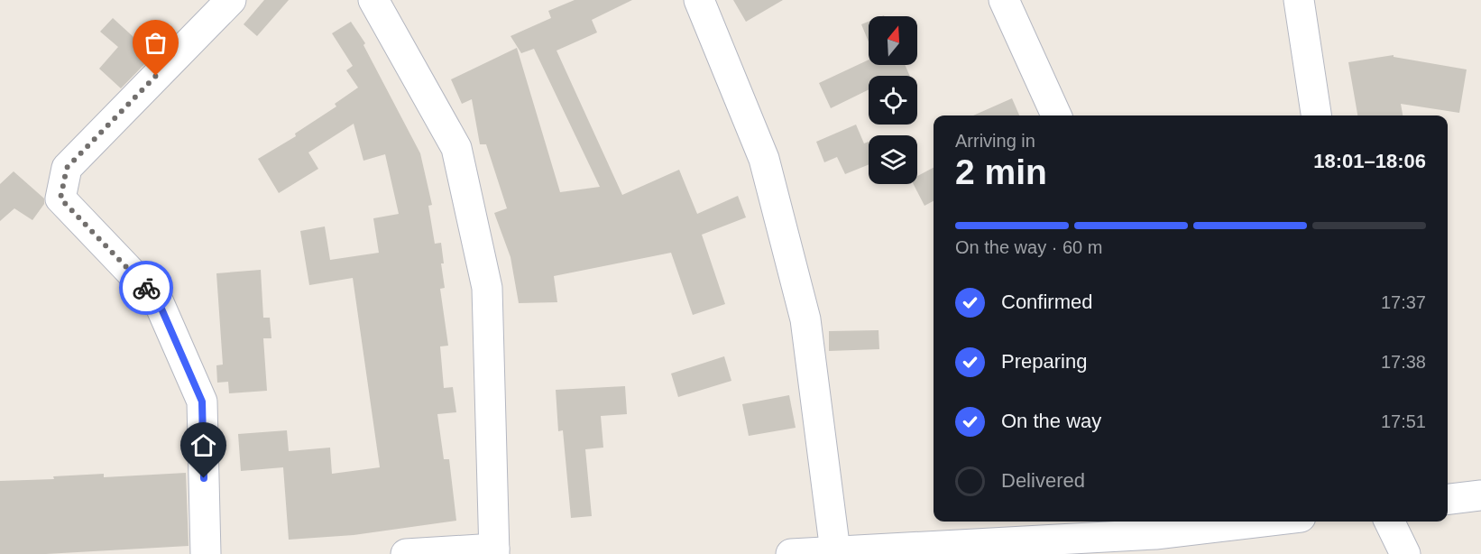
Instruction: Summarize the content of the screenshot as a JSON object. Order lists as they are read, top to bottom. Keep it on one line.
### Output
{"north":"top","page":{"heading":["2 min","Arriving in","18:01–18:06"],"bar":"On the way · 60 m","list":[["Confirmed","17:37"],["Preparing","17:38"],["On the way","17:51"],"Delivered"]}}
